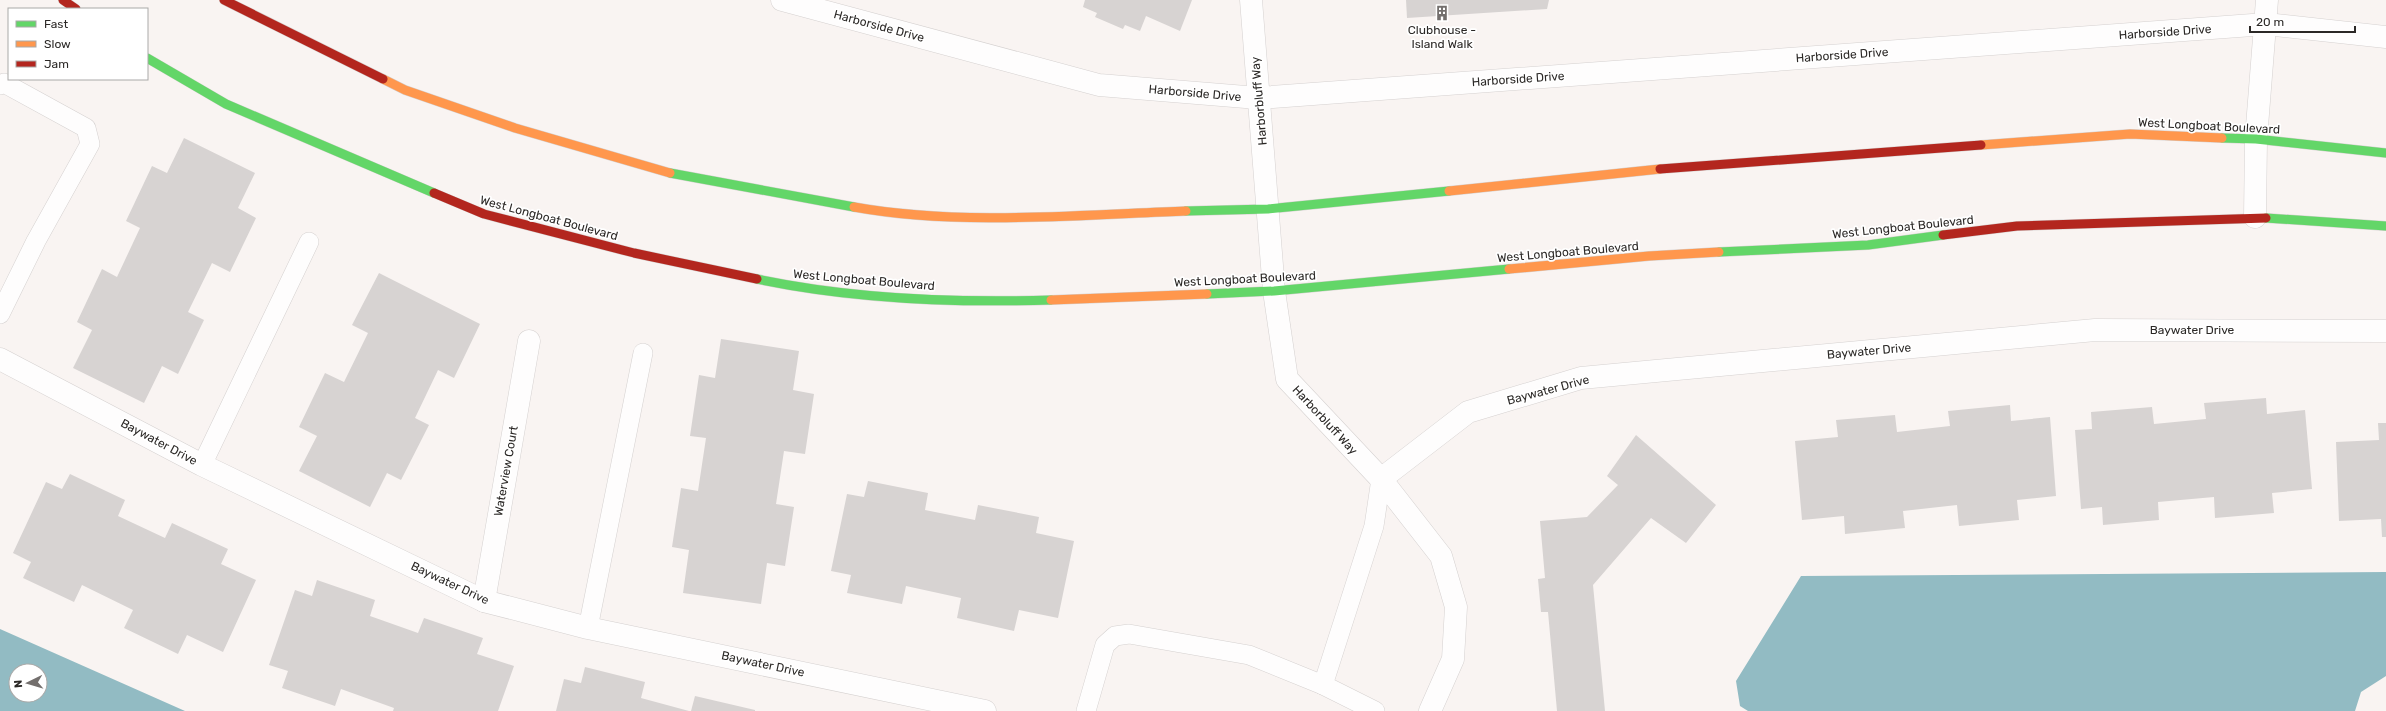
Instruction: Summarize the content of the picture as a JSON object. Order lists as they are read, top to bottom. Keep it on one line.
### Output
{"streets":{"street":["Harborside Drive","Harborbluff Way","West Longboat Boulevard","Baywater Drive","Waterview Court"]},"crossings":[["Harborside Drive","Harborbluff Way"],["Harborbluff Way","West Longboat Boulevard"],["Harborbluff Way","Baywater Drive"],["Baywater Drive","Waterview Court"]],"places":{"building":["Clubhouse - Island Walk"]},"legend":["Fast","Slow","Jam"],"scale_bar":"20 m","north":"left"}
